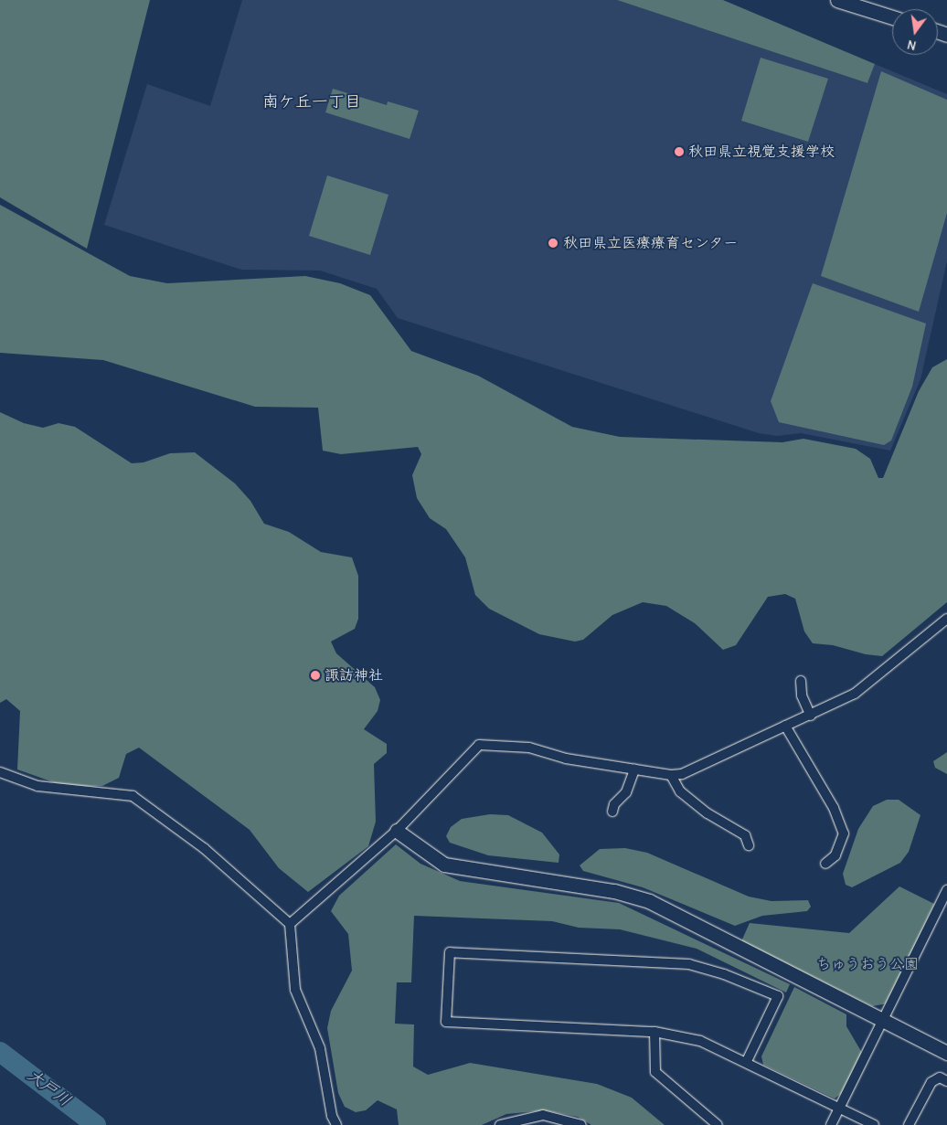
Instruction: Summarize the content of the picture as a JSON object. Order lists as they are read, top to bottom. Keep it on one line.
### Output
{"districts":["南ケ丘一丁目"],"water":["大戸川"],"parks":["ちゅうおう公園"],"places":["秋田県立視覚支援学校","秋田県立医療療育センター","諏訪神社"],"north":"bottom"}
